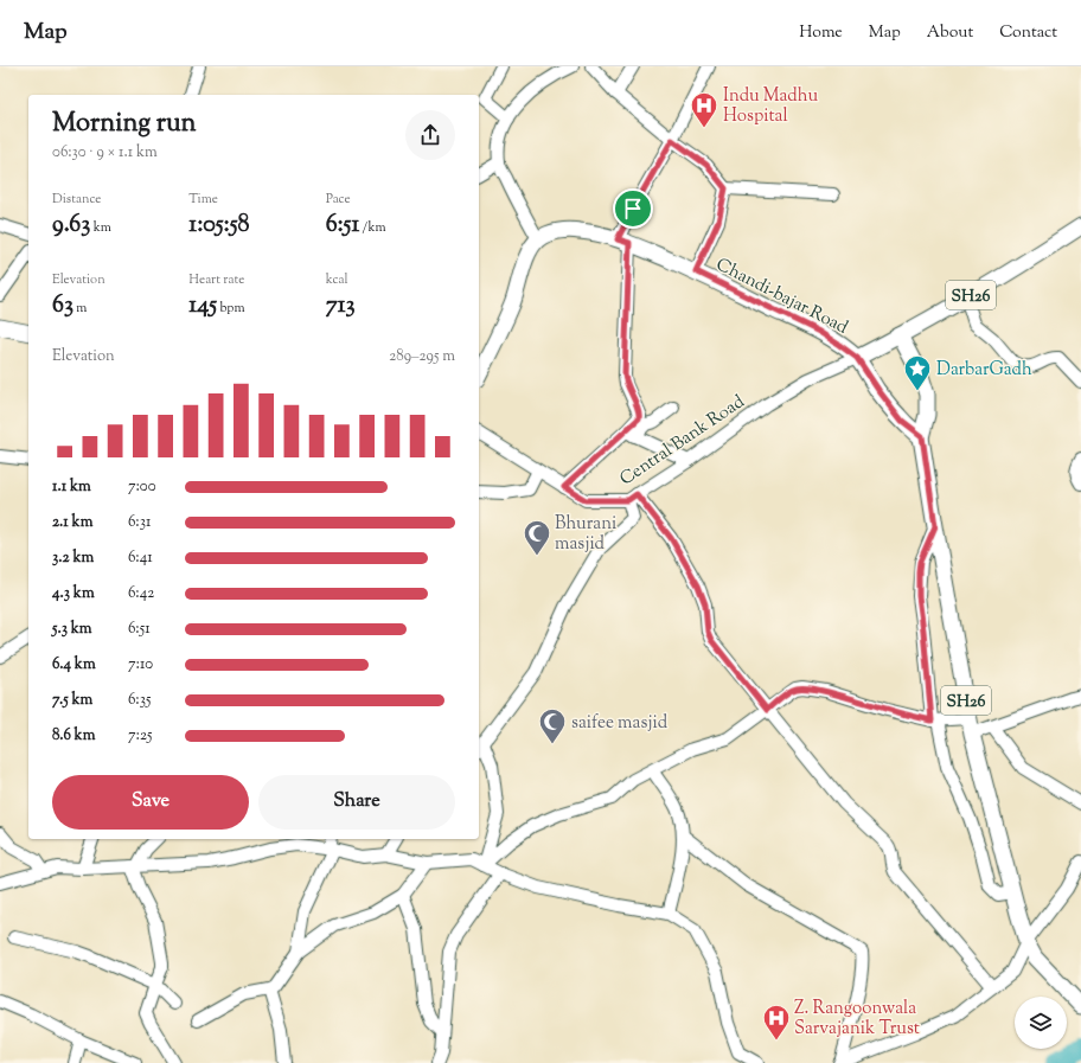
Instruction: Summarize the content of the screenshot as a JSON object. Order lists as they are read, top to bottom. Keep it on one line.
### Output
{"streets":{"main road":["Chandi-bajar Road","SH26"],"street":["Central Bank Road"]},"crossings":[["Chandi-bajar Road","SH26"],["Chandi-bajar Road","Central Bank Road"],["SH26","Central Bank Road"]],"places":{"hospital":["Indu Madhu Hospital","Z. Rangoonwala Sarvajanik Trust"],"place":["DarbarGadh"],"mosque":["Bhurani masjid","saifee masjid"]},"page":{"header":"Map","nav":["Home","Map","About","Contact"],"heading":["Morning run","06:30 · 9 × 1.1 km"],"stats":[["Distance","9.63 km"],["Time","1:05:58"],["Pace","6:51 /km"],["Elevation","63 m"],["Heart rate","145 bpm"],["kcal","713"]],"chart":["Elevation","289–295 m"],"list":[{"name":"1.1 km","note":"7:00"},{"name":"2.1 km","note":"6:31"},{"name":"3.2 km","note":"6:41"},{"name":"4.3 km","note":"6:42"},{"name":"5.3 km","note":"6:51"},{"name":"6.4 km","note":"7:10"},{"name":"7.5 km","note":"6:35"},{"name":"8.6 km","note":"7:25"}],"buttons":["Save","Share"]}}
